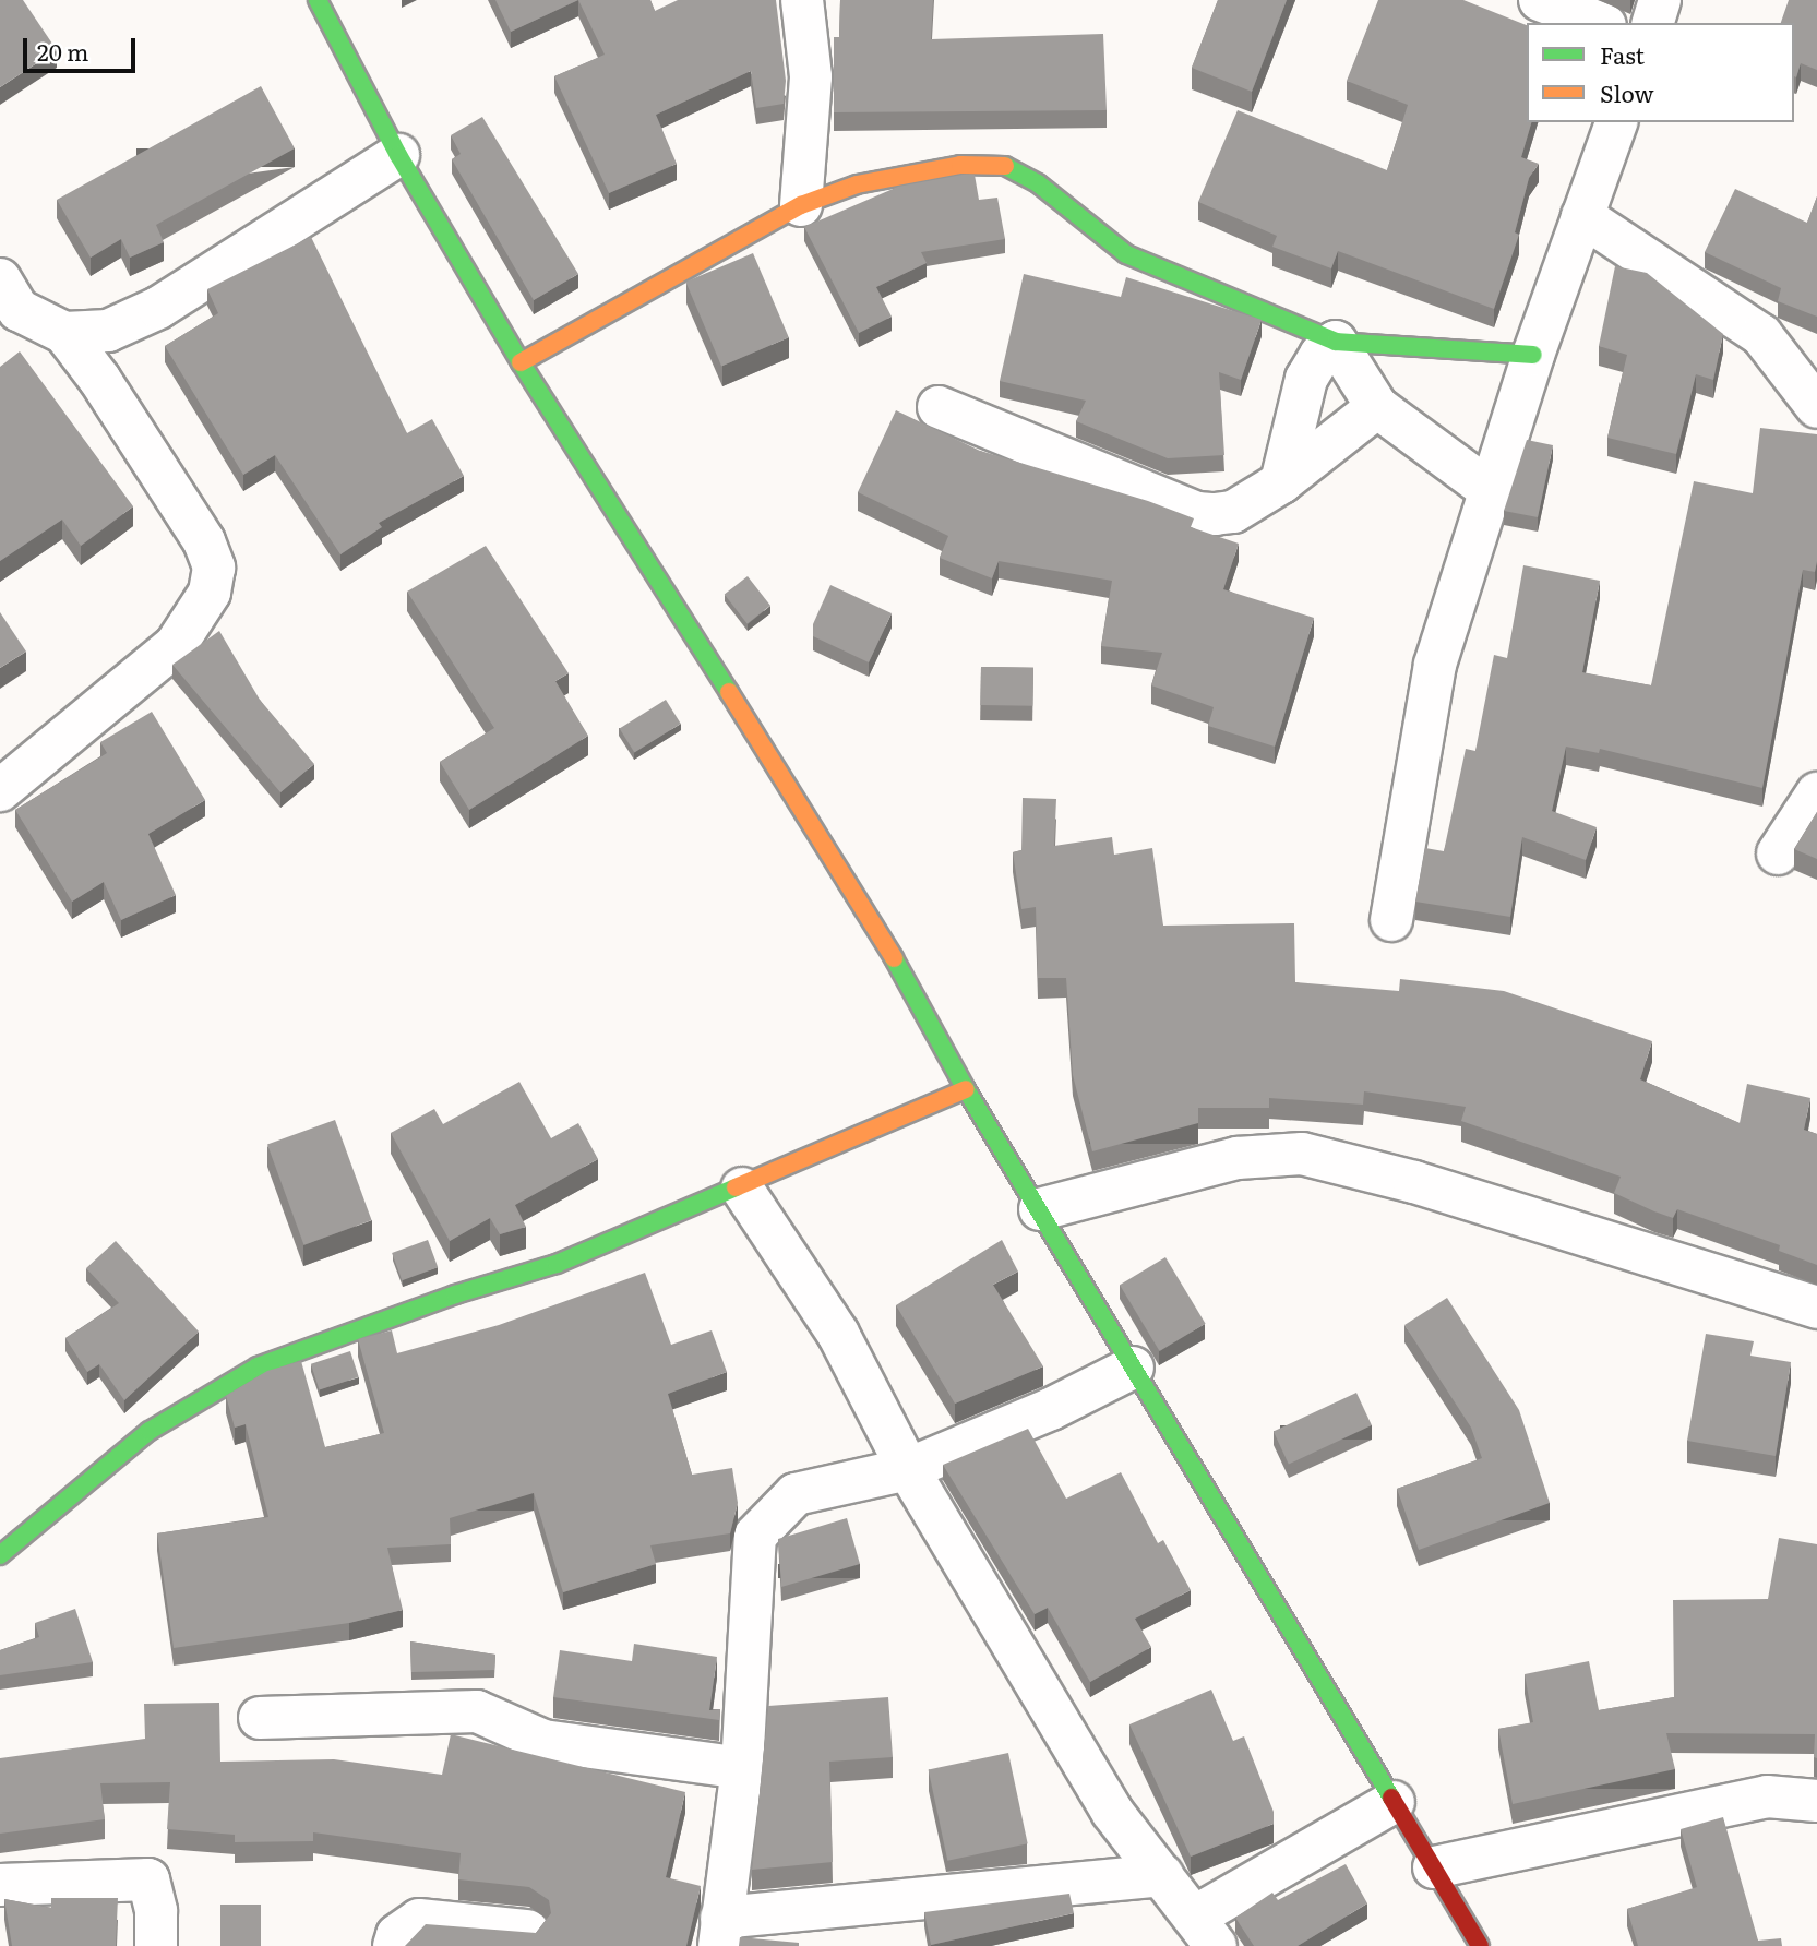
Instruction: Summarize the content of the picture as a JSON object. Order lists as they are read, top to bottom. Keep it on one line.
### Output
{"legend":["Fast","Slow"],"scale_bar":"20 m"}
